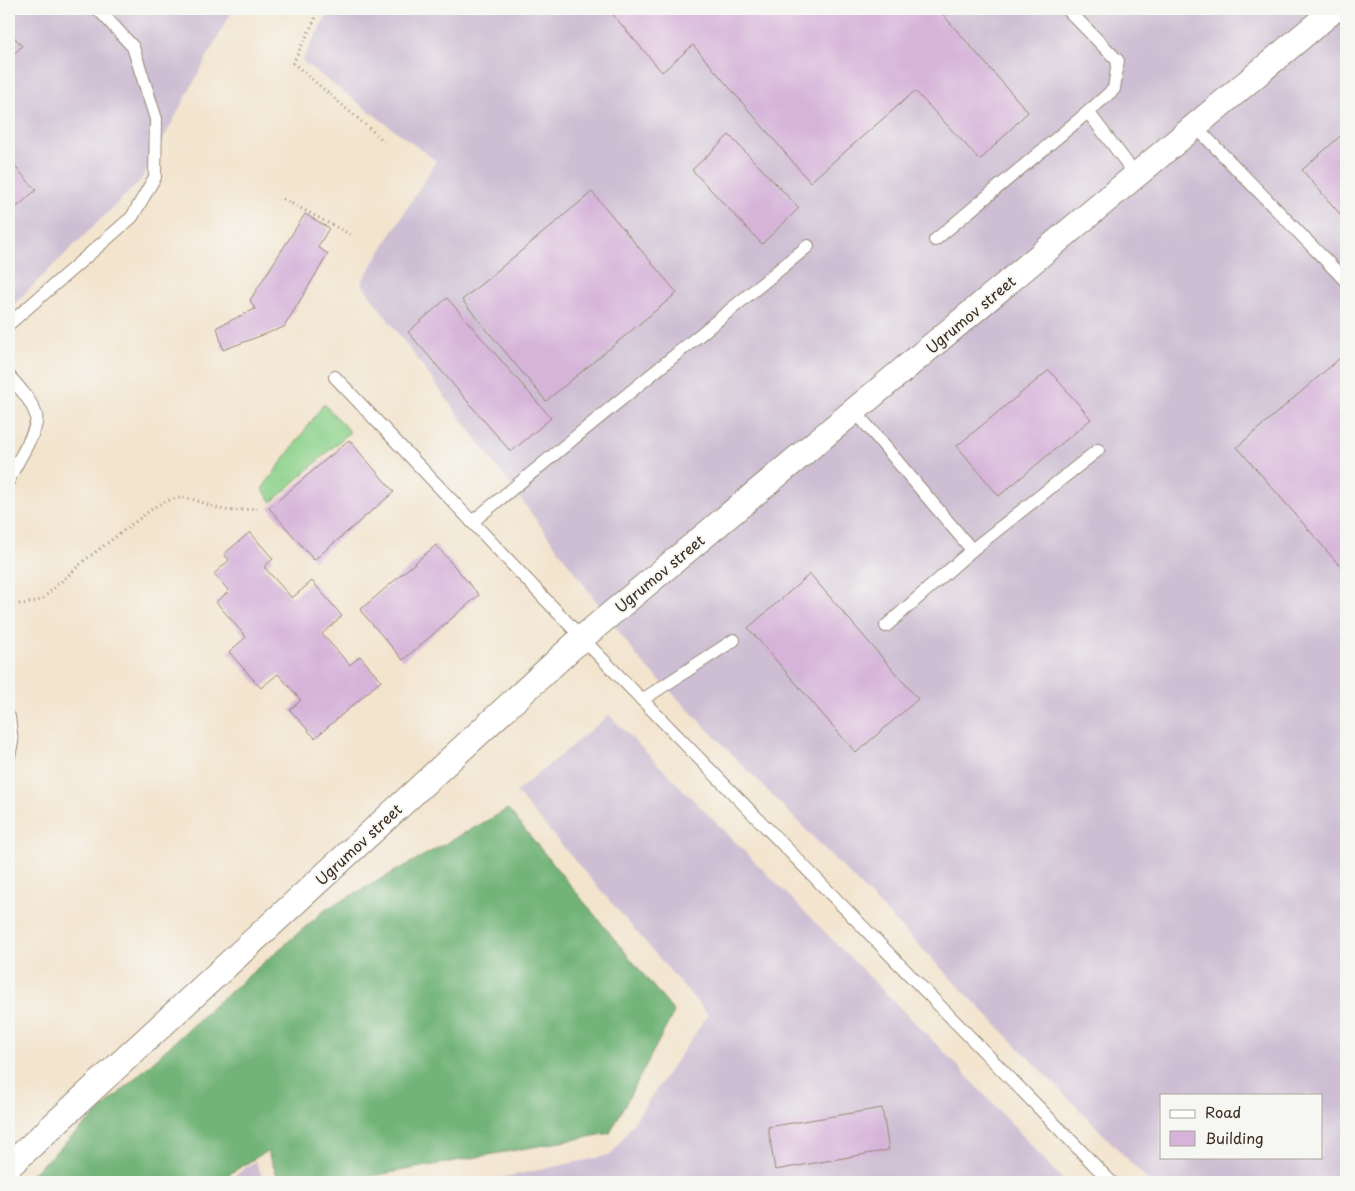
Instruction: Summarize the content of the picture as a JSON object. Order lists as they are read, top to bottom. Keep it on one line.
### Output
{"streets":{"street":["Ugrumov street"]},"legend":["Road","Building"]}
